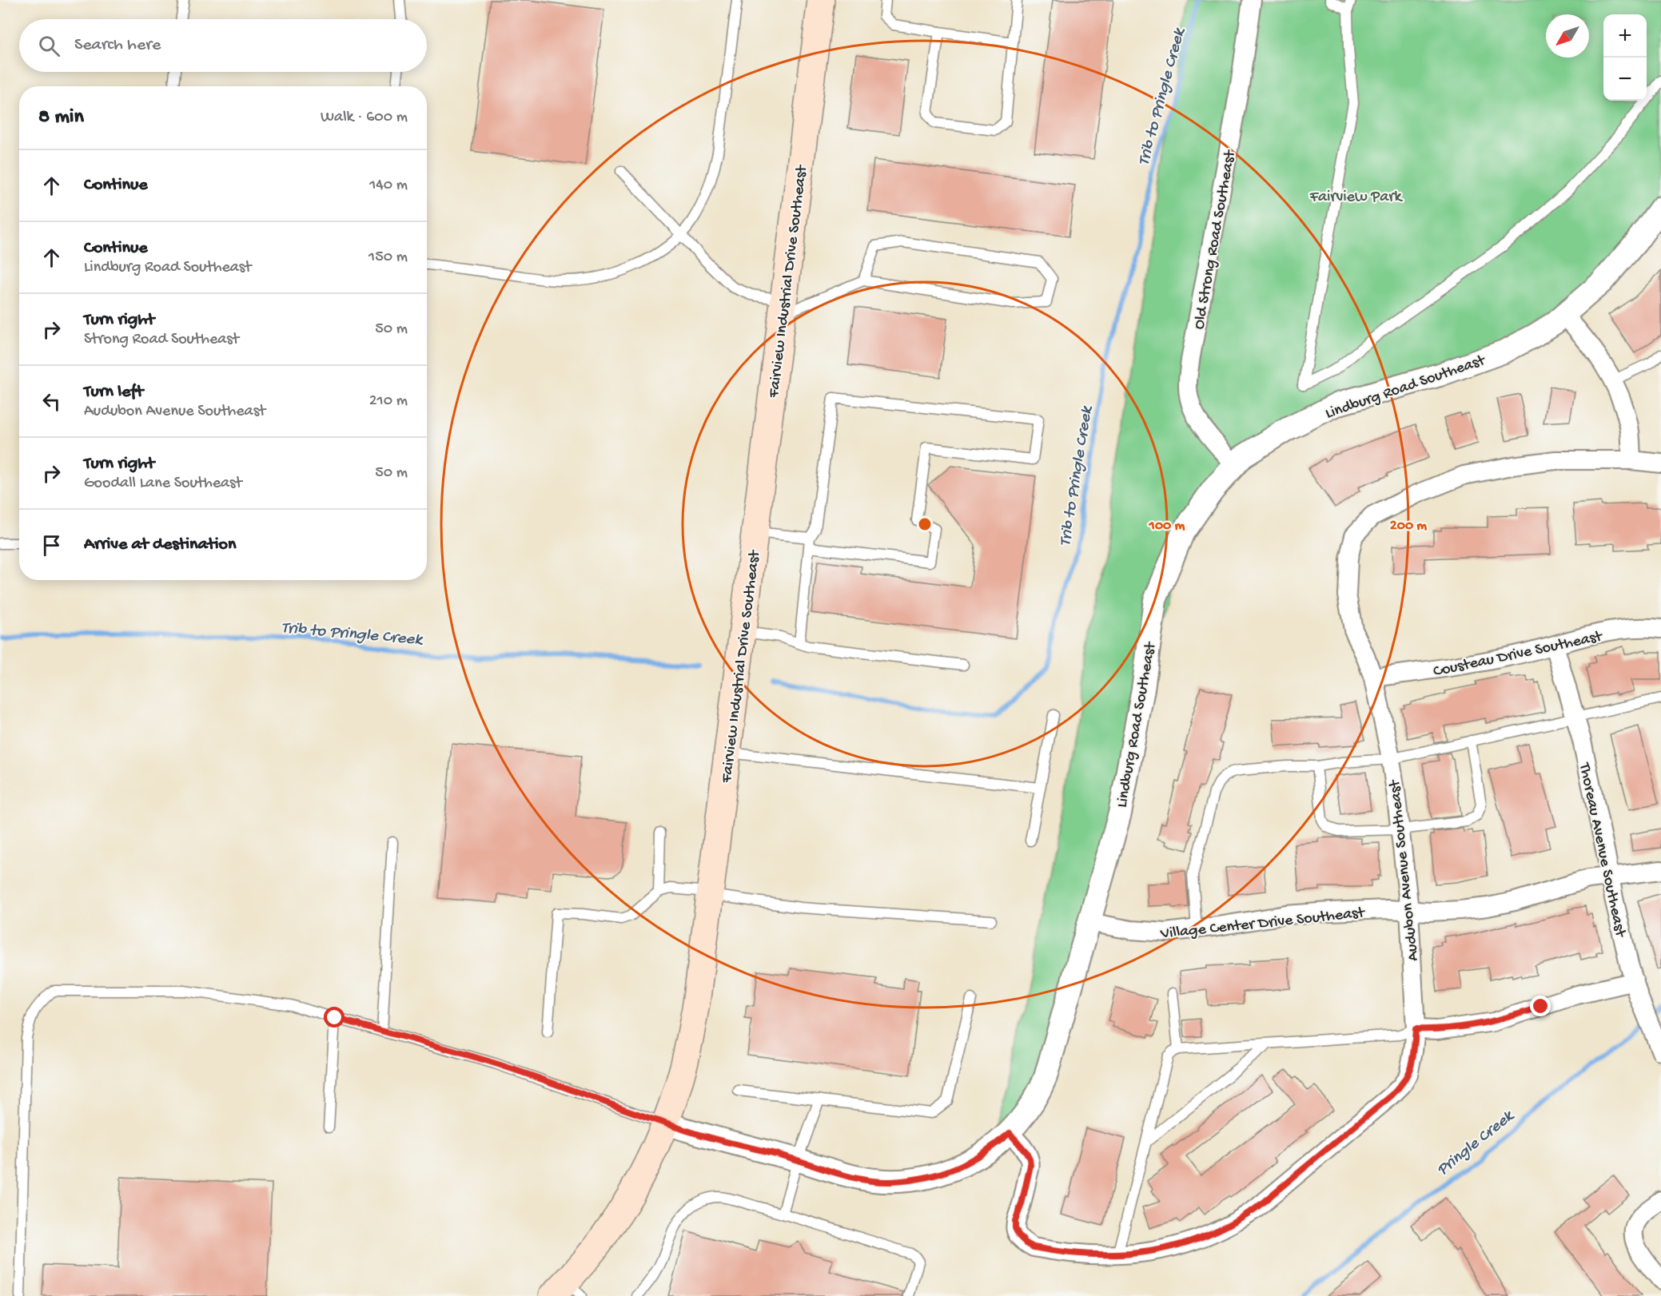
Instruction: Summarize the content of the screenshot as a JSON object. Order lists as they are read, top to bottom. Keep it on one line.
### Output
{"streets":{"main road":["Fairview Industrial Drive Southeast"],"street":["Old Strong Road Southeast","Lindburg Road Southeast","Cousteau Drive Southeast","Thoreau Avenue Southeast","Audubon Avenue Southeast","Village Center Drive Southeast"]},"crossings":[["Old Strong Road Southeast","Lindburg Road Southeast"],["Fairview Industrial Drive Southeast","Lindburg Road Southeast"],["Lindburg Road Southeast","Audubon Avenue Southeast"],["Lindburg Road Southeast","Village Center Drive Southeast"],["Cousteau Drive Southeast","Thoreau Avenue Southeast"],["Cousteau Drive Southeast","Audubon Avenue Southeast"],["Thoreau Avenue Southeast","Village Center Drive Southeast"],["Audubon Avenue Southeast","Village Center Drive Southeast"]],"water":["Trib to Pringle Creek","Pringle Creek"],"parks":["Fairview Park"],"north":"bottom left","page":{"map_buttons":["+","−"],"search":"Search here","heading":["8 min","Walk · 600 m"],"list":[["Continue","140 m"],["Continue","Lindburg Road Southeast","150 m"],["Turn right","Strong Road Southeast","50 m"],["Turn left","Audubon Avenue Southeast","210 m"],["Turn right","Goodall Lane Southeast","50 m"],"Arrive at destination"]},"rings":["100 m","200 m"]}
